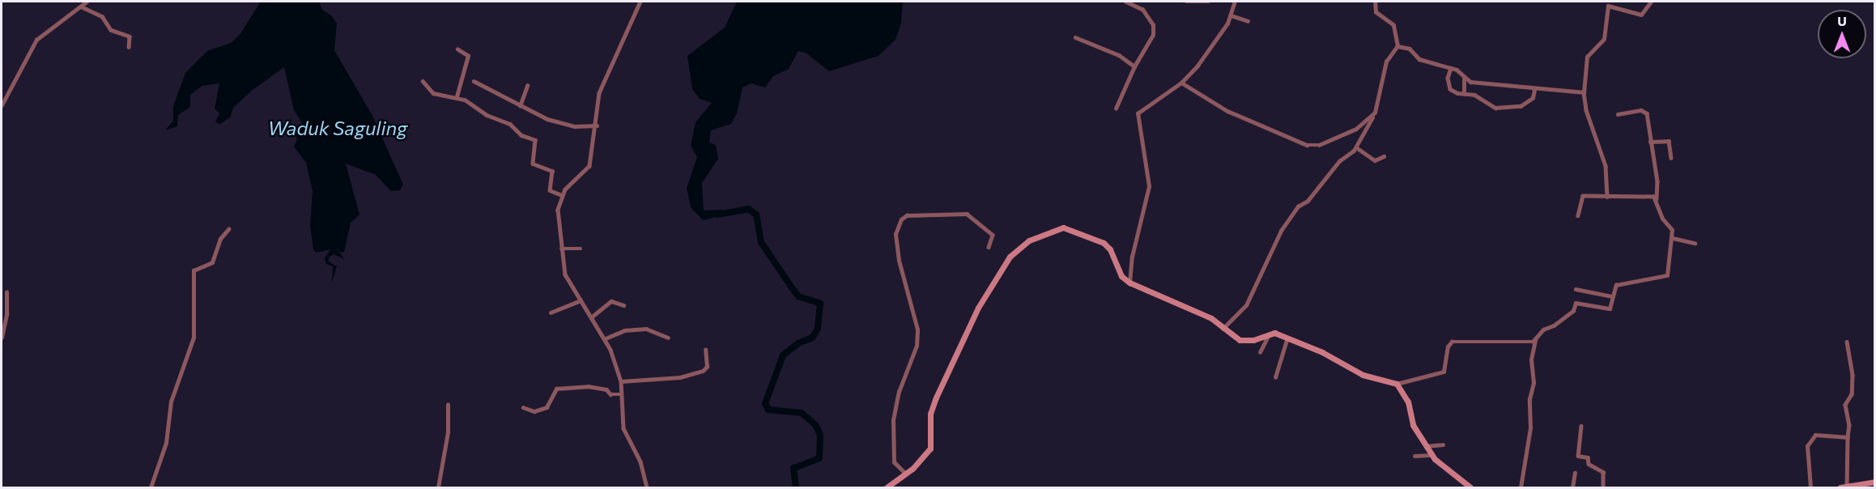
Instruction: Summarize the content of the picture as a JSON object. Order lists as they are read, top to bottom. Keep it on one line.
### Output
{"water":["Waduk Saguling"],"north":"top"}
